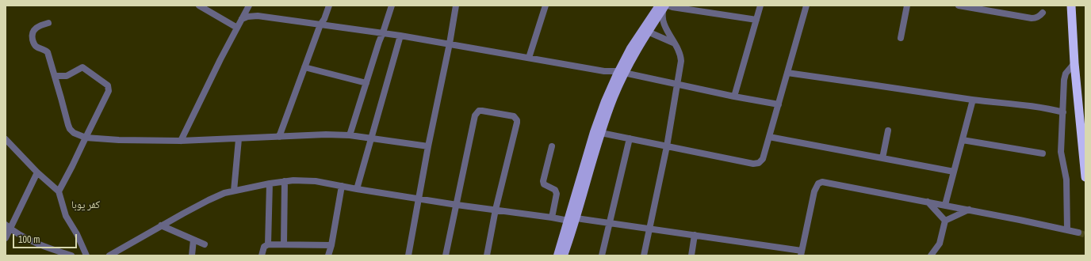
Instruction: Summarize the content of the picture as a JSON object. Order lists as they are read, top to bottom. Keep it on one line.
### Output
{"districts":["كفر يوبا"],"scale_bar":"100 m"}
